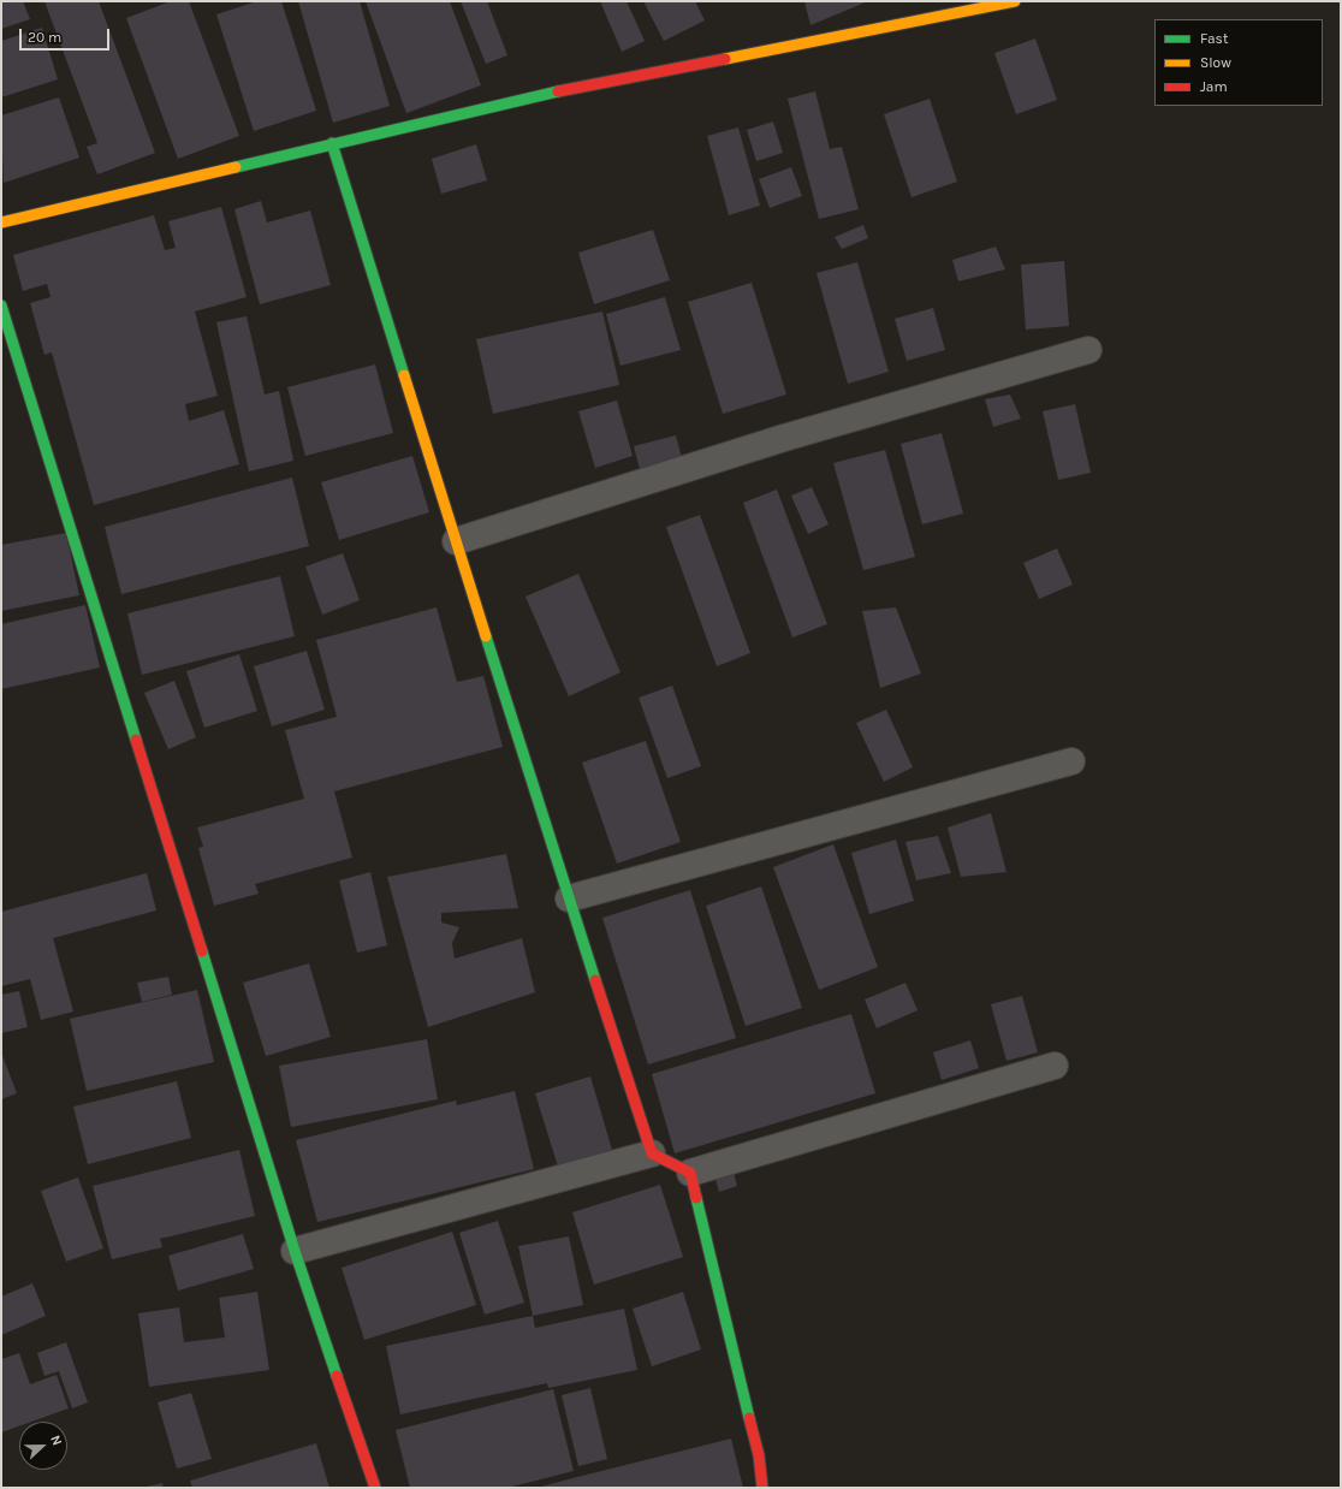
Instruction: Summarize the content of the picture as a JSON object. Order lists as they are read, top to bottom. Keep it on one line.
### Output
{"legend":["Fast","Slow","Jam"],"scale_bar":"20 m","north":"right"}
